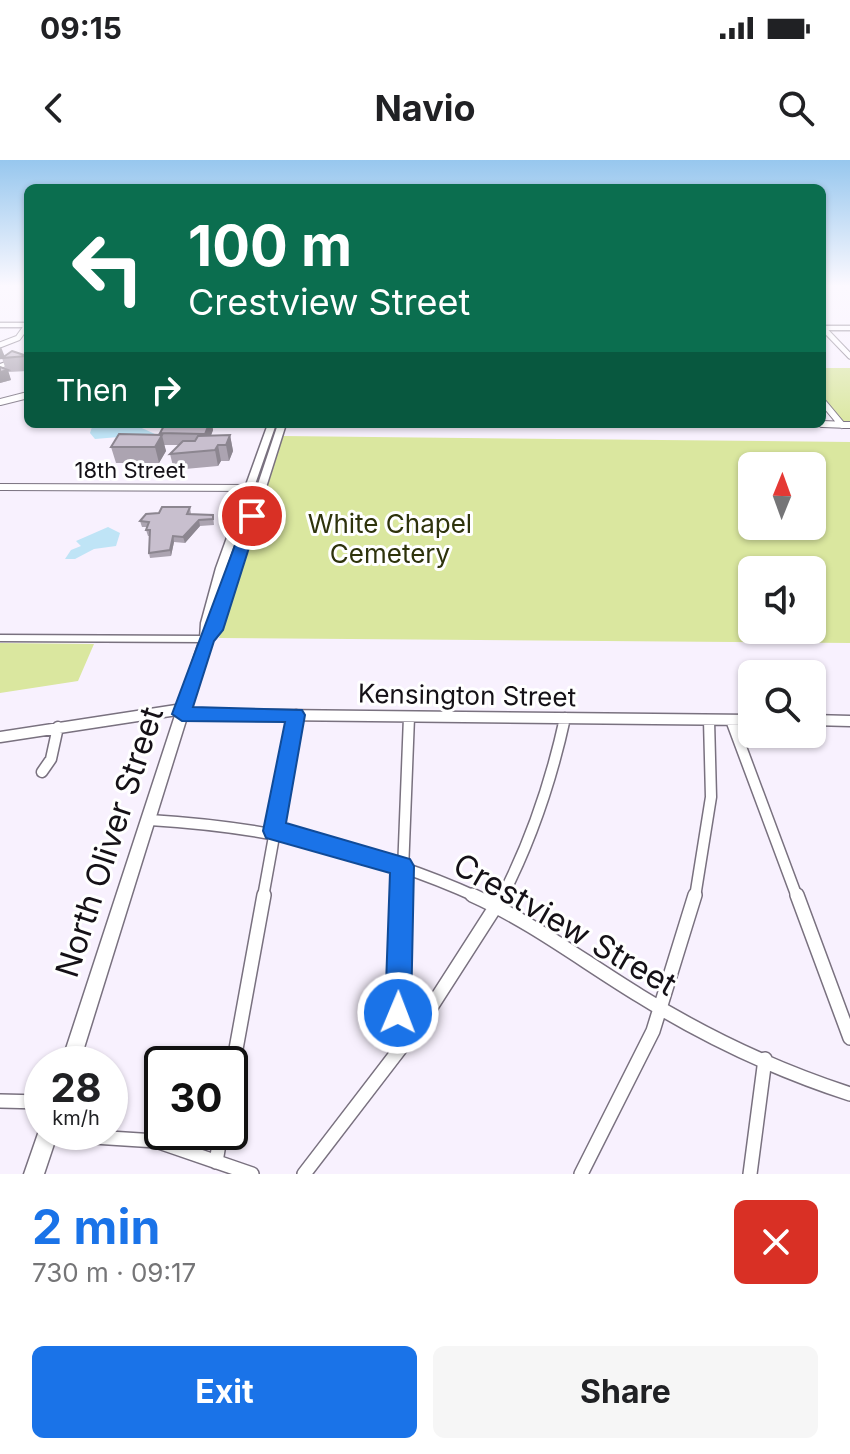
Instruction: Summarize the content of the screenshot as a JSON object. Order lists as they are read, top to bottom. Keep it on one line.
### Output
{"streets":{"main road":["North Oliver Street"],"street":["18th Street","Kensington Street","Crestview Street"]},"crossings":[["18th Street","North Oliver Street"],["Kensington Street","North Oliver Street"],["North Oliver Street","Crestview Street"]],"parks":["White Chapel Cemetery"],"north":"top","page":{"status":"09:15","header":"Navio","turn":["100 m","Crestview Street"],"then":"Then","speed":"28 km/h","limit":"30","heading":["2 min","730 m · 09:17"],"buttons":["Exit","Share"]}}
